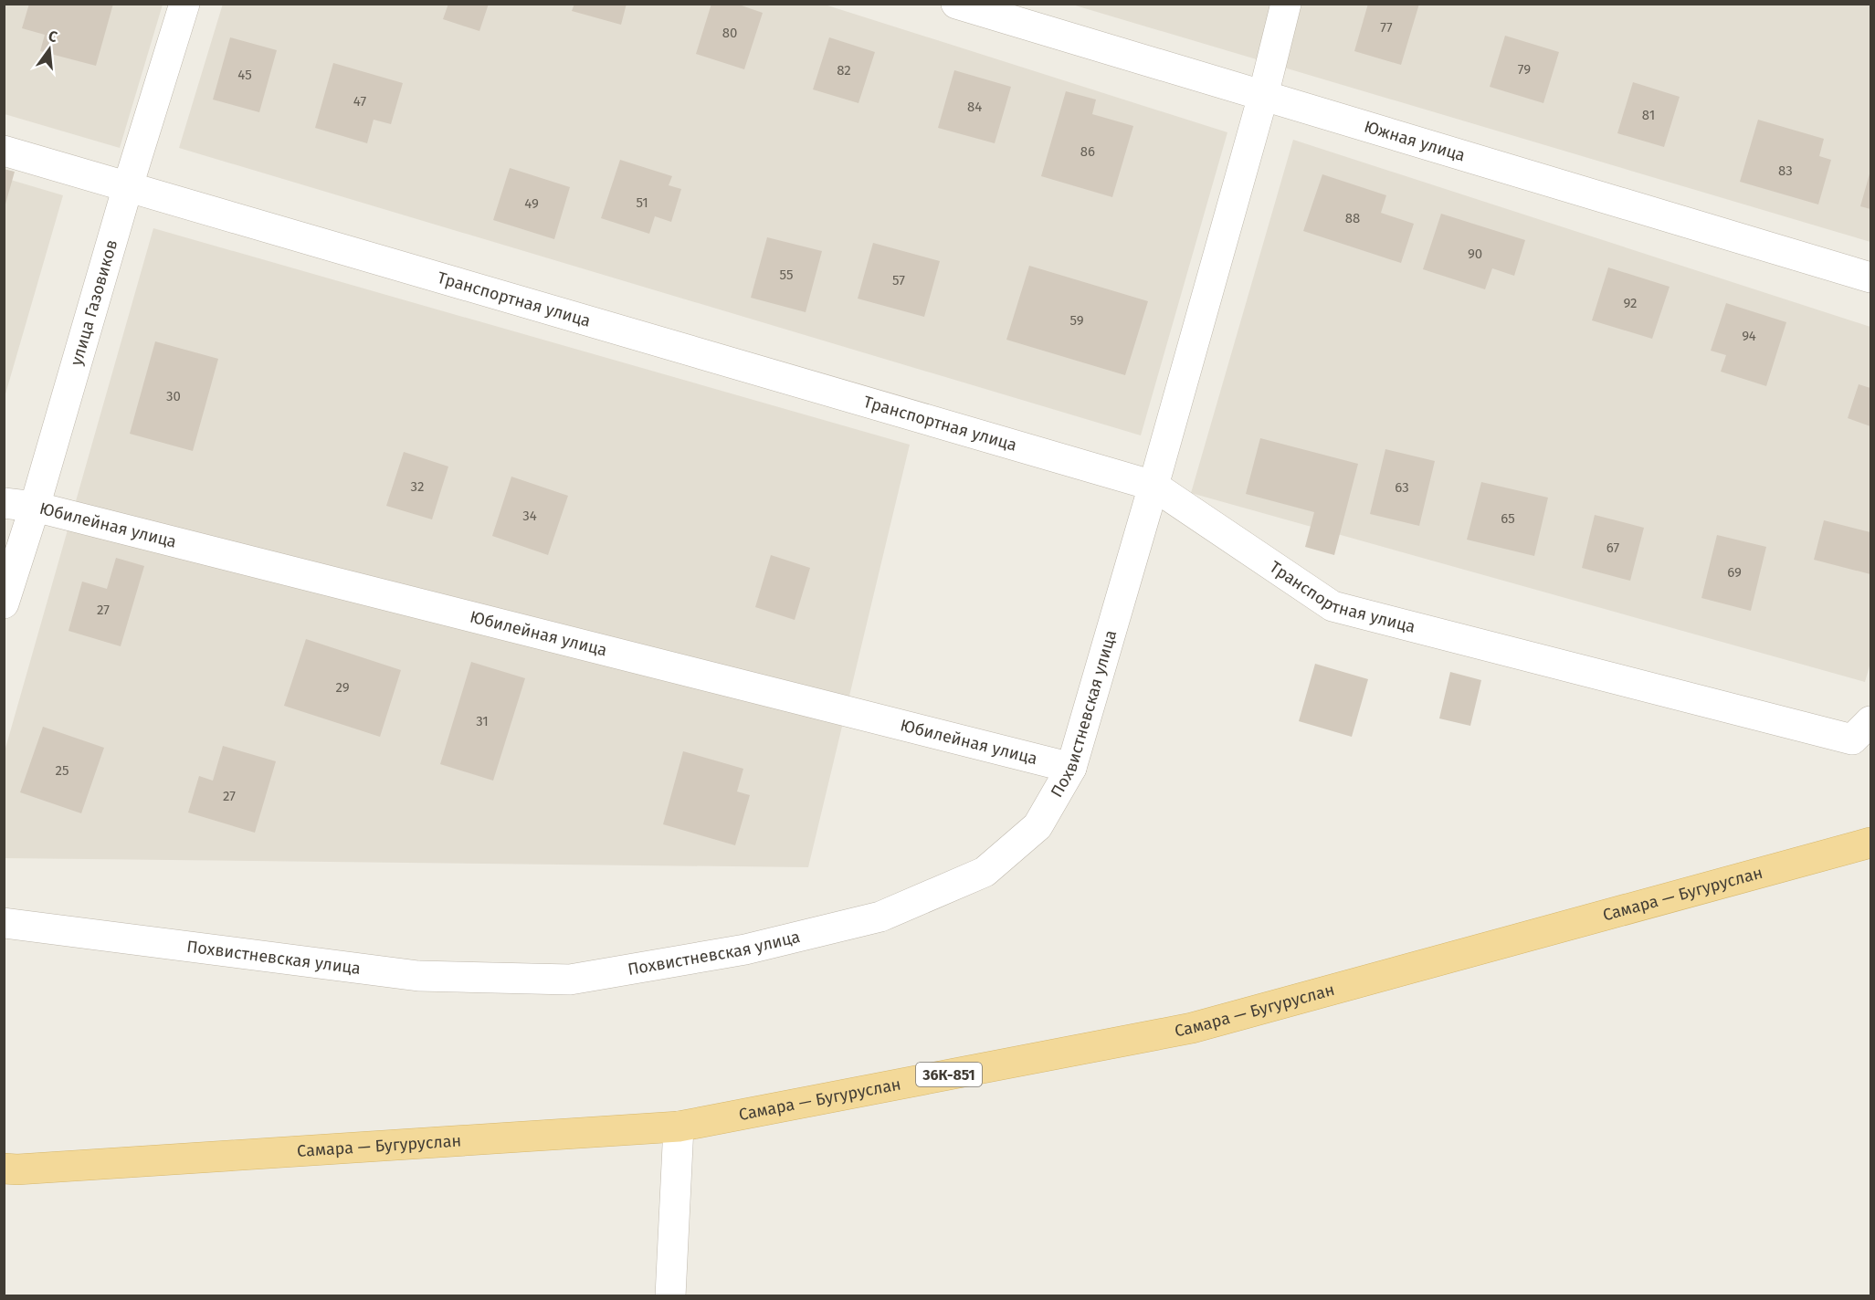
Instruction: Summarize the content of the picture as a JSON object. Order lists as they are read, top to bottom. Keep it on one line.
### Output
{"streets":{"main road":["Самара — Бугуруслан","36К-851"],"street":["Южная улица","Транспортная улица","улица Газовиков","Юбилейная улица","Похвистневская улица"]},"crossings":[["Южная улица","Похвистневская улица"],["Транспортная улица","улица Газовиков"],["Транспортная улица","Похвистневская улица"],["улица Газовиков","Юбилейная улица"],["Юбилейная улица","Похвистневская улица"]],"house_numbers":["77","80","79","82","45","47","84","81","86","83","51","49","88","90","55","57","92","59","94","30","32","63","34","65","67","69","27","29","31","25","27"],"north":"top"}
